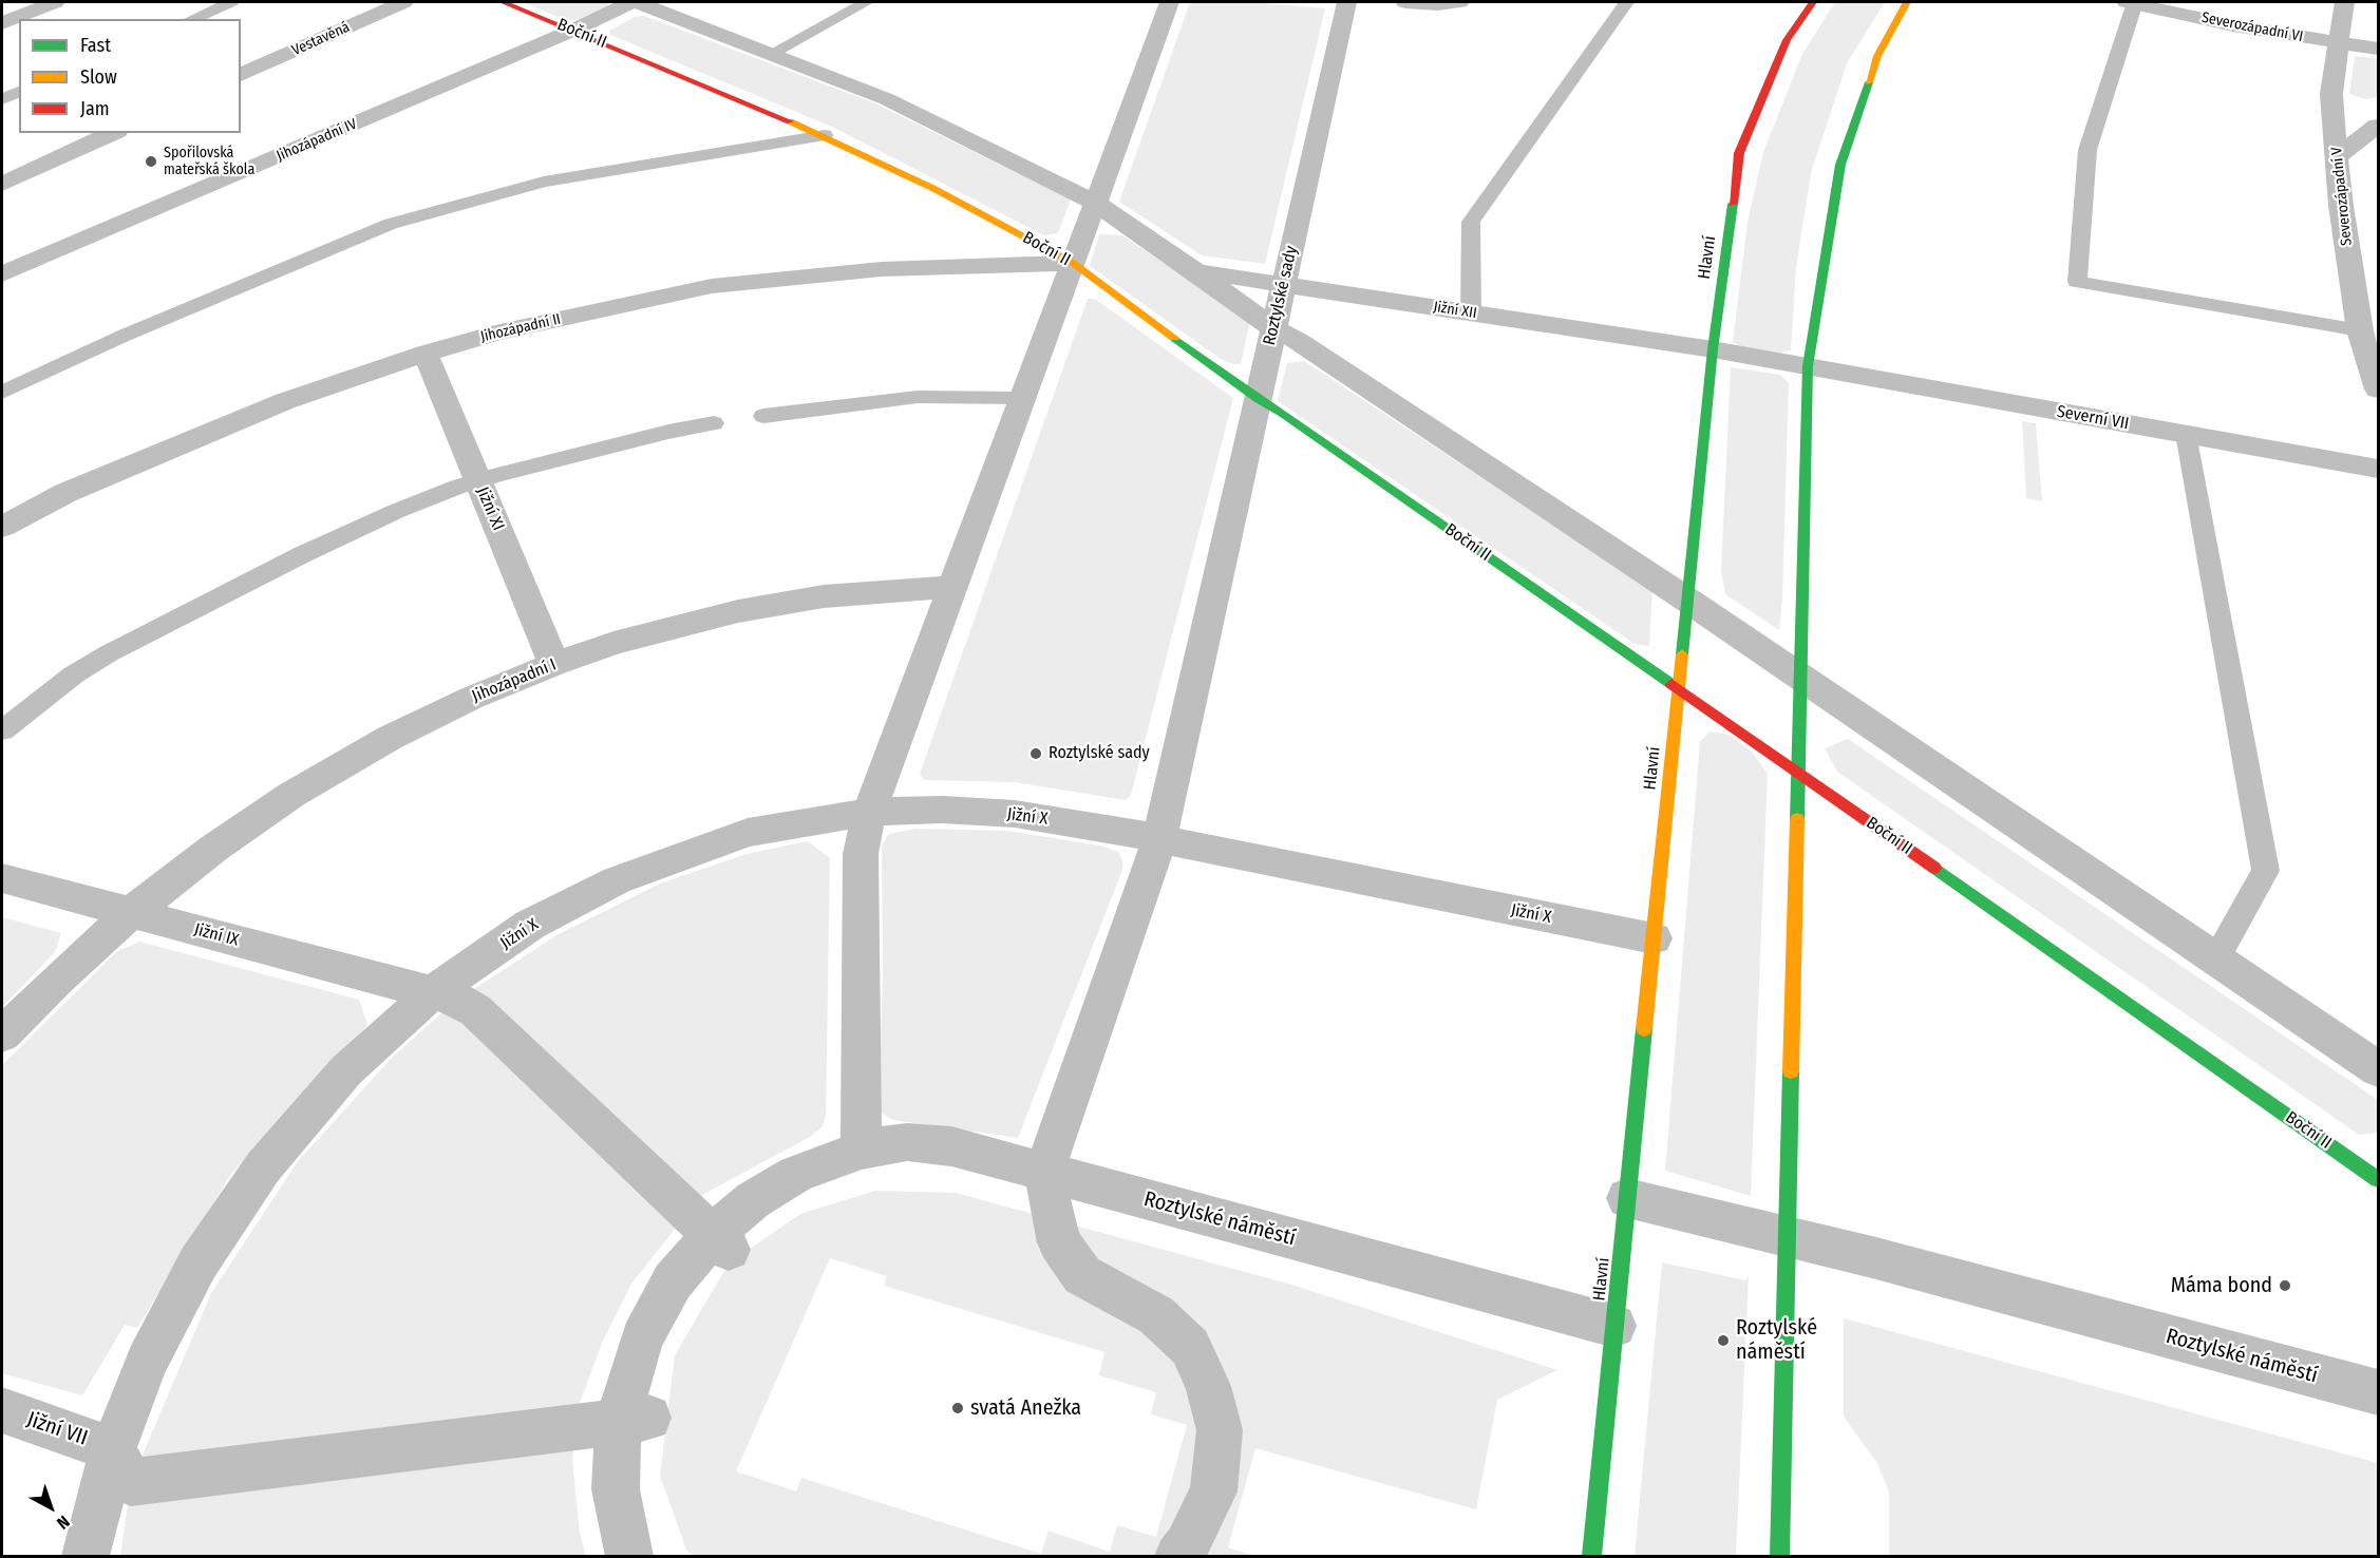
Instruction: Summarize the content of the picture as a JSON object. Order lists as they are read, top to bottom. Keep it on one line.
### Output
{"streets":{"street":["Severozápadní VI","Boční II","Vestavěná","Jihozápadní IV","Severozápadní V","Hlavní","Roztylské sady","Jižní XII","Jihozápadní II","Severní VII","Jižní XI","Jihozápadní I","Jižní X","Jižní IX","Roztylské náměstí","Jižní VII"]},"crossings":[["Severozápadní VI","Severozápadní V"],["Boční II","Jihozápadní IV"],["Boční II","Hlavní"],["Boční II","Roztylské sady"],["Boční II","Jihozápadní II"],["Hlavní","Jižní XII"],["Hlavní","Jižní X"],["Hlavní","Roztylské náměstí"],["Roztylské sady","Jižní XII"],["Roztylské sady","Jižní X"],["Roztylské sady","Roztylské náměstí"],["Jižní XII","Severní VII"],["Jihozápadní II","Jižní XI"],["Jižní XI","Jihozápadní I"],["Jihozápadní I","Jižní IX"],["Jižní X","Jižní IX"],["Jižní X","Jižní VII"],["Jižní IX","Roztylské náměstí"]],"places":["Spořilovská mateřská škola","Roztylské sady","Máma bond","Roztylské náměstí","svatá Anežka"],"legend":["Fast","Slow","Jam"],"north":"bottom right"}
